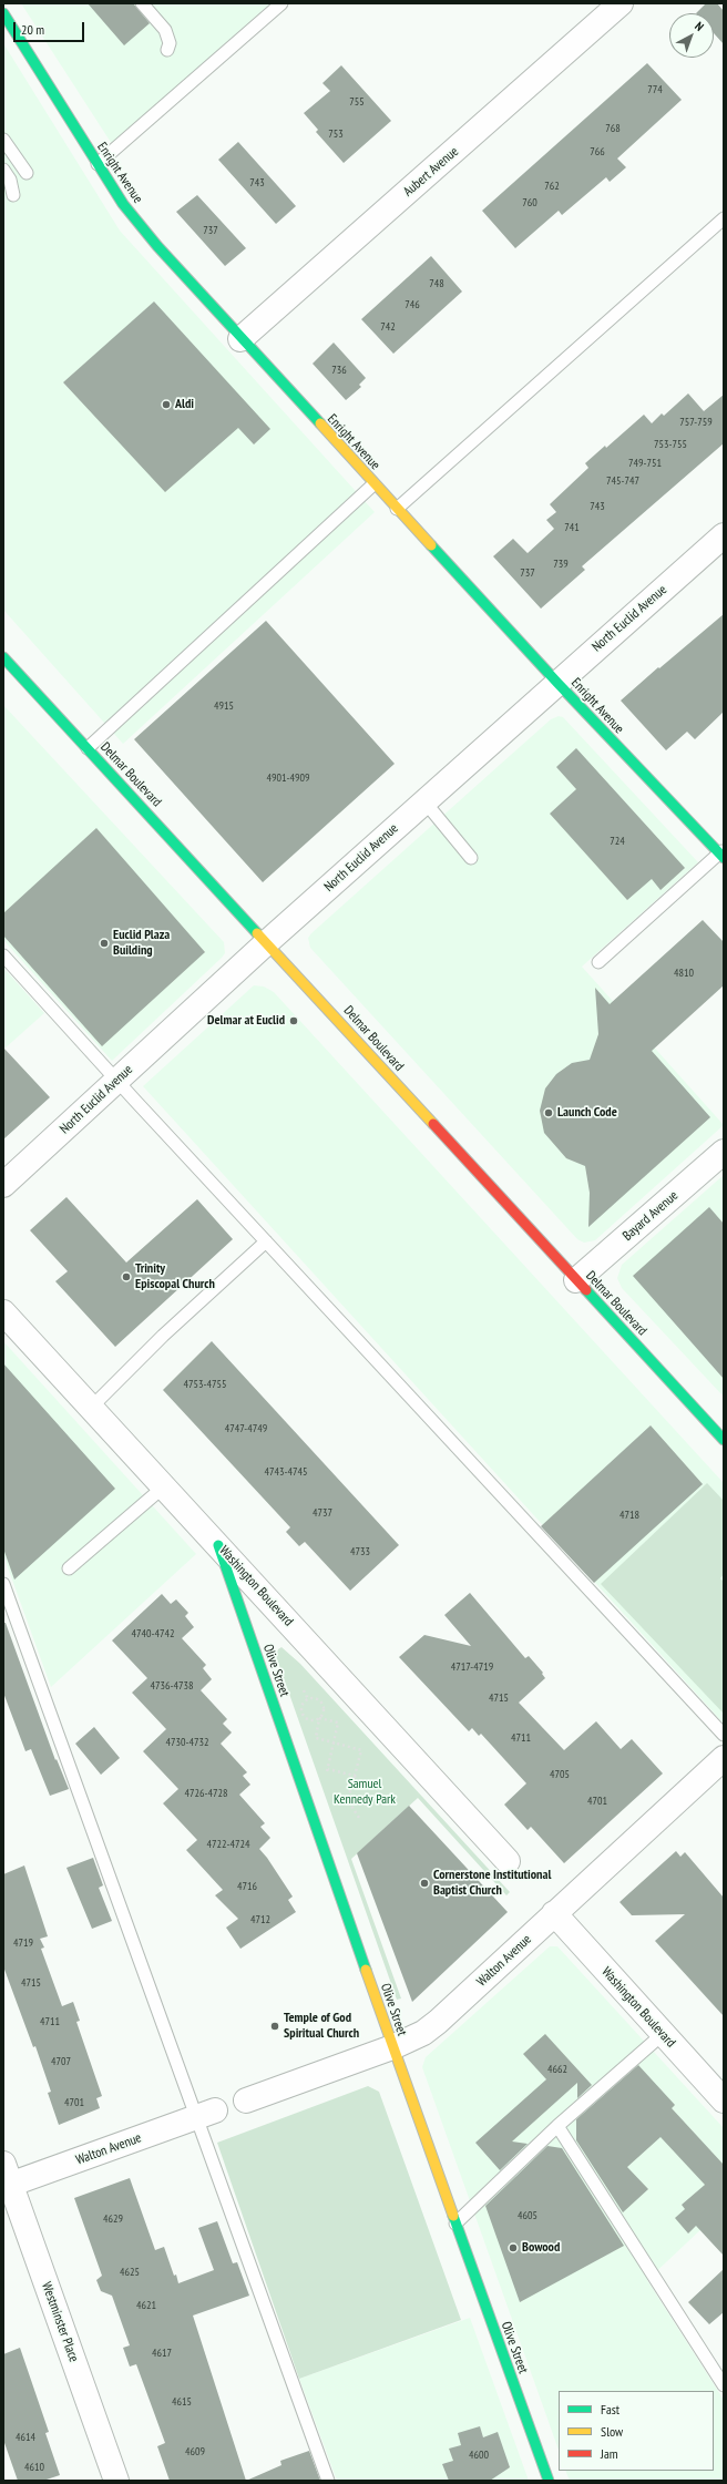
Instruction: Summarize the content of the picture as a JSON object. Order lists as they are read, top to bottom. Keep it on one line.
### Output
{"streets":{"street":["Aubert Avenue","Enright Avenue","North Euclid Avenue","Delmar Boulevard","Bayard Avenue","Washington Boulevard","Olive Street","Walton Avenue","Westminster Place"]},"crossings":[["Aubert Avenue","Enright Avenue"],["Enright Avenue","North Euclid Avenue"],["North Euclid Avenue","Delmar Boulevard"],["Delmar Boulevard","Bayard Avenue"],["Washington Boulevard","Olive Street"],["Washington Boulevard","Walton Avenue"],["Olive Street","Walton Avenue"],["Walton Avenue","Westminster Place"]],"parks":["Samuel Kennedy Park"],"places":["Aldi","Euclid Plaza Building","Delmar at Euclid","Launch Code","Trinity Episcopal Church","Cornerstone Institutional Baptist Church","Temple of God Spiritual Church","Bowood"],"house_numbers":["774","755","768","753","766","743","762","760","737","748","746","742","736","757-759","753-755","749-751","745-747","743","741","739","737","4915","4901-4909","724","4810","4753-4755","4747-4749","4743-4745","4737","4718","4733","4740-4742","4717-4719","4736-4738","4715","4711","4730-4732","4705","4726-4728","4701","4722-4724","4716","4712","4719","4715","4711","4707","4662","4701","4605","4629","4625","4621","4617","4615","4614","4609","4600","4610"],"legend":["Fast","Slow","Jam"],"scale_bar":"20 m","north":"top right"}
